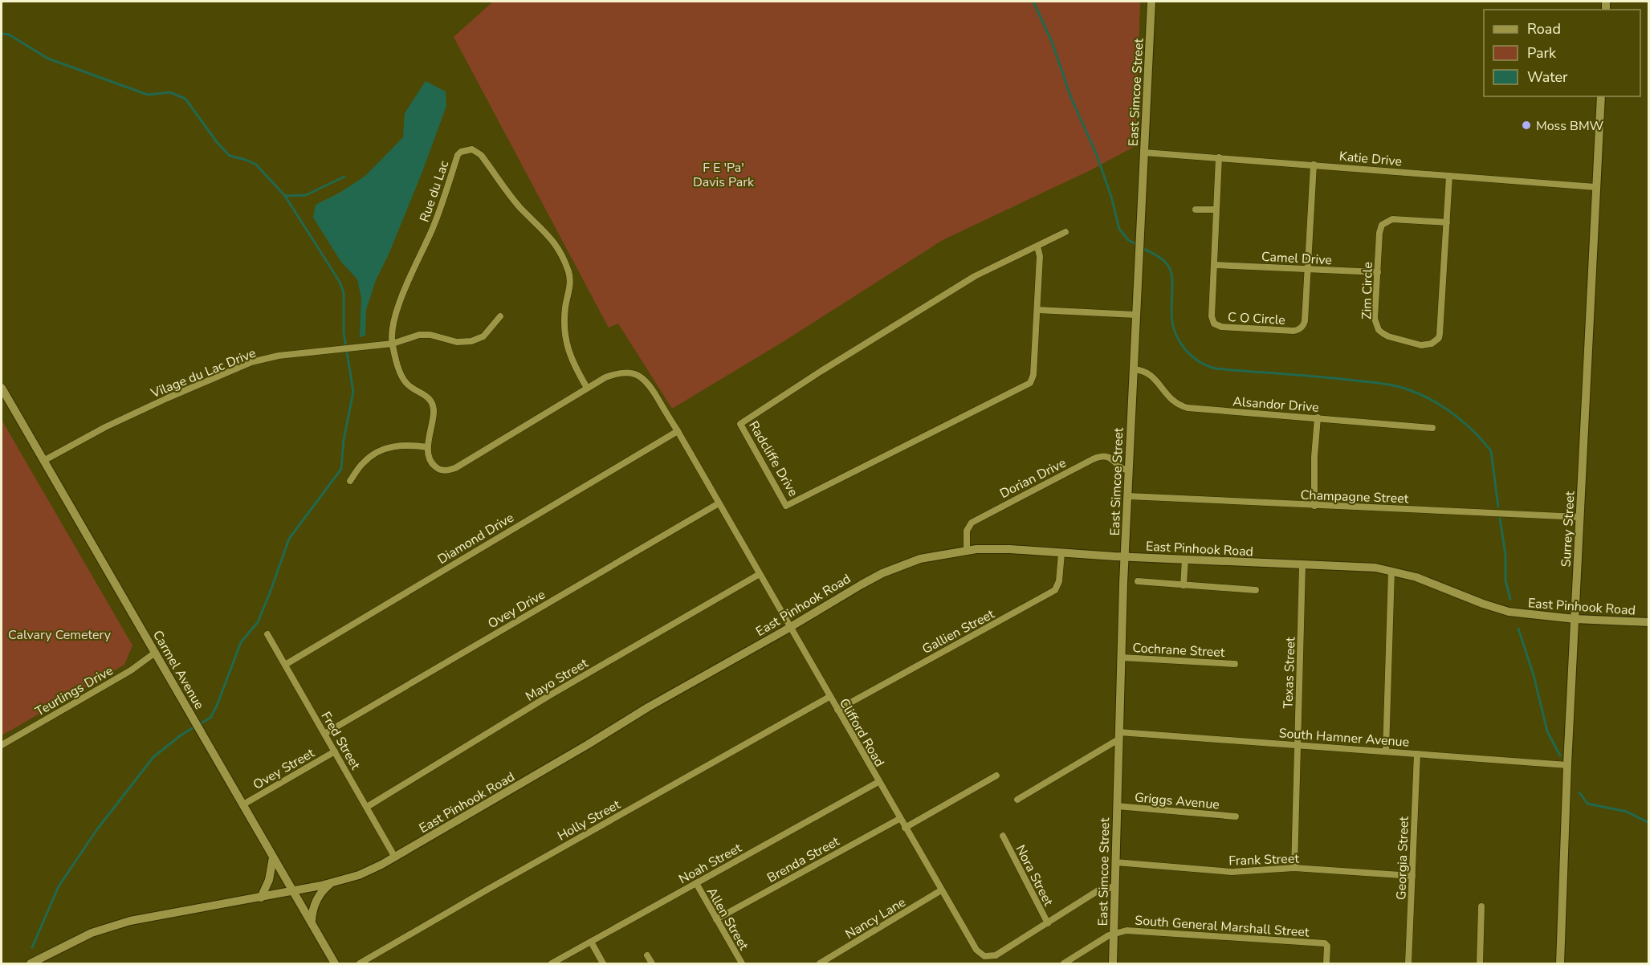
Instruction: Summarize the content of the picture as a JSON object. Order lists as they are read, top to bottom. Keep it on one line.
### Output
{"streets":{"main road":["East Simcoe Street","Surrey Street","East Pinhook Road","Carmel Avenue"],"street":["Katie Drive","Rue du Lac","Camel Drive","Zim Circle","C O Circle","Vilage du Lac Drive","Alsandor Drive","Radcliffe Drive","Dorian Drive","Champagne Street","Diamond Drive","Ovey Drive","Gallien Street","Cochrane Street","Texas Street","Mayo Street","Teurlings Drive","Clifford Road","South Hamner Avenue","Fred Street","Ovey Street","Griggs Avenue","Holly Street","Georgia Street","Brenda Street","Frank Street","Noah Street","Nora Street","Nancy Lane","Allen Street","South General Marshall Street"]},"crossings":[["East Simcoe Street","Katie Drive"],["East Simcoe Street","Alsandor Drive"],["East Simcoe Street","Dorian Drive"],["East Simcoe Street","Champagne Street"],["East Simcoe Street","East Pinhook Road"],["East Simcoe Street","Cochrane Street"],["East Simcoe Street","Clifford Road"],["East Simcoe Street","South Hamner Avenue"],["East Simcoe Street","Griggs Avenue"],["East Simcoe Street","Frank Street"],["East Simcoe Street","South General Marshall Street"],["Katie Drive","Zim Circle"],["Katie Drive","C O Circle"],["Katie Drive","Surrey Street"],["Rue du Lac","Vilage du Lac Drive"],["Rue du Lac","Clifford Road"],["Camel Drive","Zim Circle"],["Camel Drive","C O Circle"],["Vilage du Lac Drive","Carmel Avenue"],["Dorian Drive","East Pinhook Road"],["Champagne Street","Surrey Street"],["Surrey Street","East Pinhook Road"],["Surrey Street","South Hamner Avenue"],["Diamond Drive","Clifford Road"],["Diamond Drive","Fred Street"],["East Pinhook Road","Gallien Street"],["East Pinhook Road","Carmel Avenue"],["East Pinhook Road","Texas Street"],["East Pinhook Road","Clifford Road"],["East Pinhook Road","Fred Street"],["Ovey Drive","Clifford Road"],["Ovey Drive","Fred Street"],["Gallien Street","Clifford Road"],["Carmel Avenue","Teurlings Drive"],["Carmel Avenue","Ovey Street"],["Texas Street","South Hamner Avenue"],["Texas Street","Frank Street"],["Mayo Street","Clifford Road"],["Mayo Street","Fred Street"],["Clifford Road","Holly Street"],["Clifford Road","Brenda Street"],["Clifford Road","Noah Street"],["Clifford Road","Nora Street"],["Clifford Road","Nancy Lane"],["South Hamner Avenue","Georgia Street"],["Fred Street","Ovey Street"],["Georgia Street","Frank Street"],["Brenda Street","Allen Street"],["Noah Street","Allen Street"]],"parks":["F E 'Pa' Davis Park","Calvary Cemetery"],"places":["Moss BMW"],"legend":["Road","Park","Water"]}
